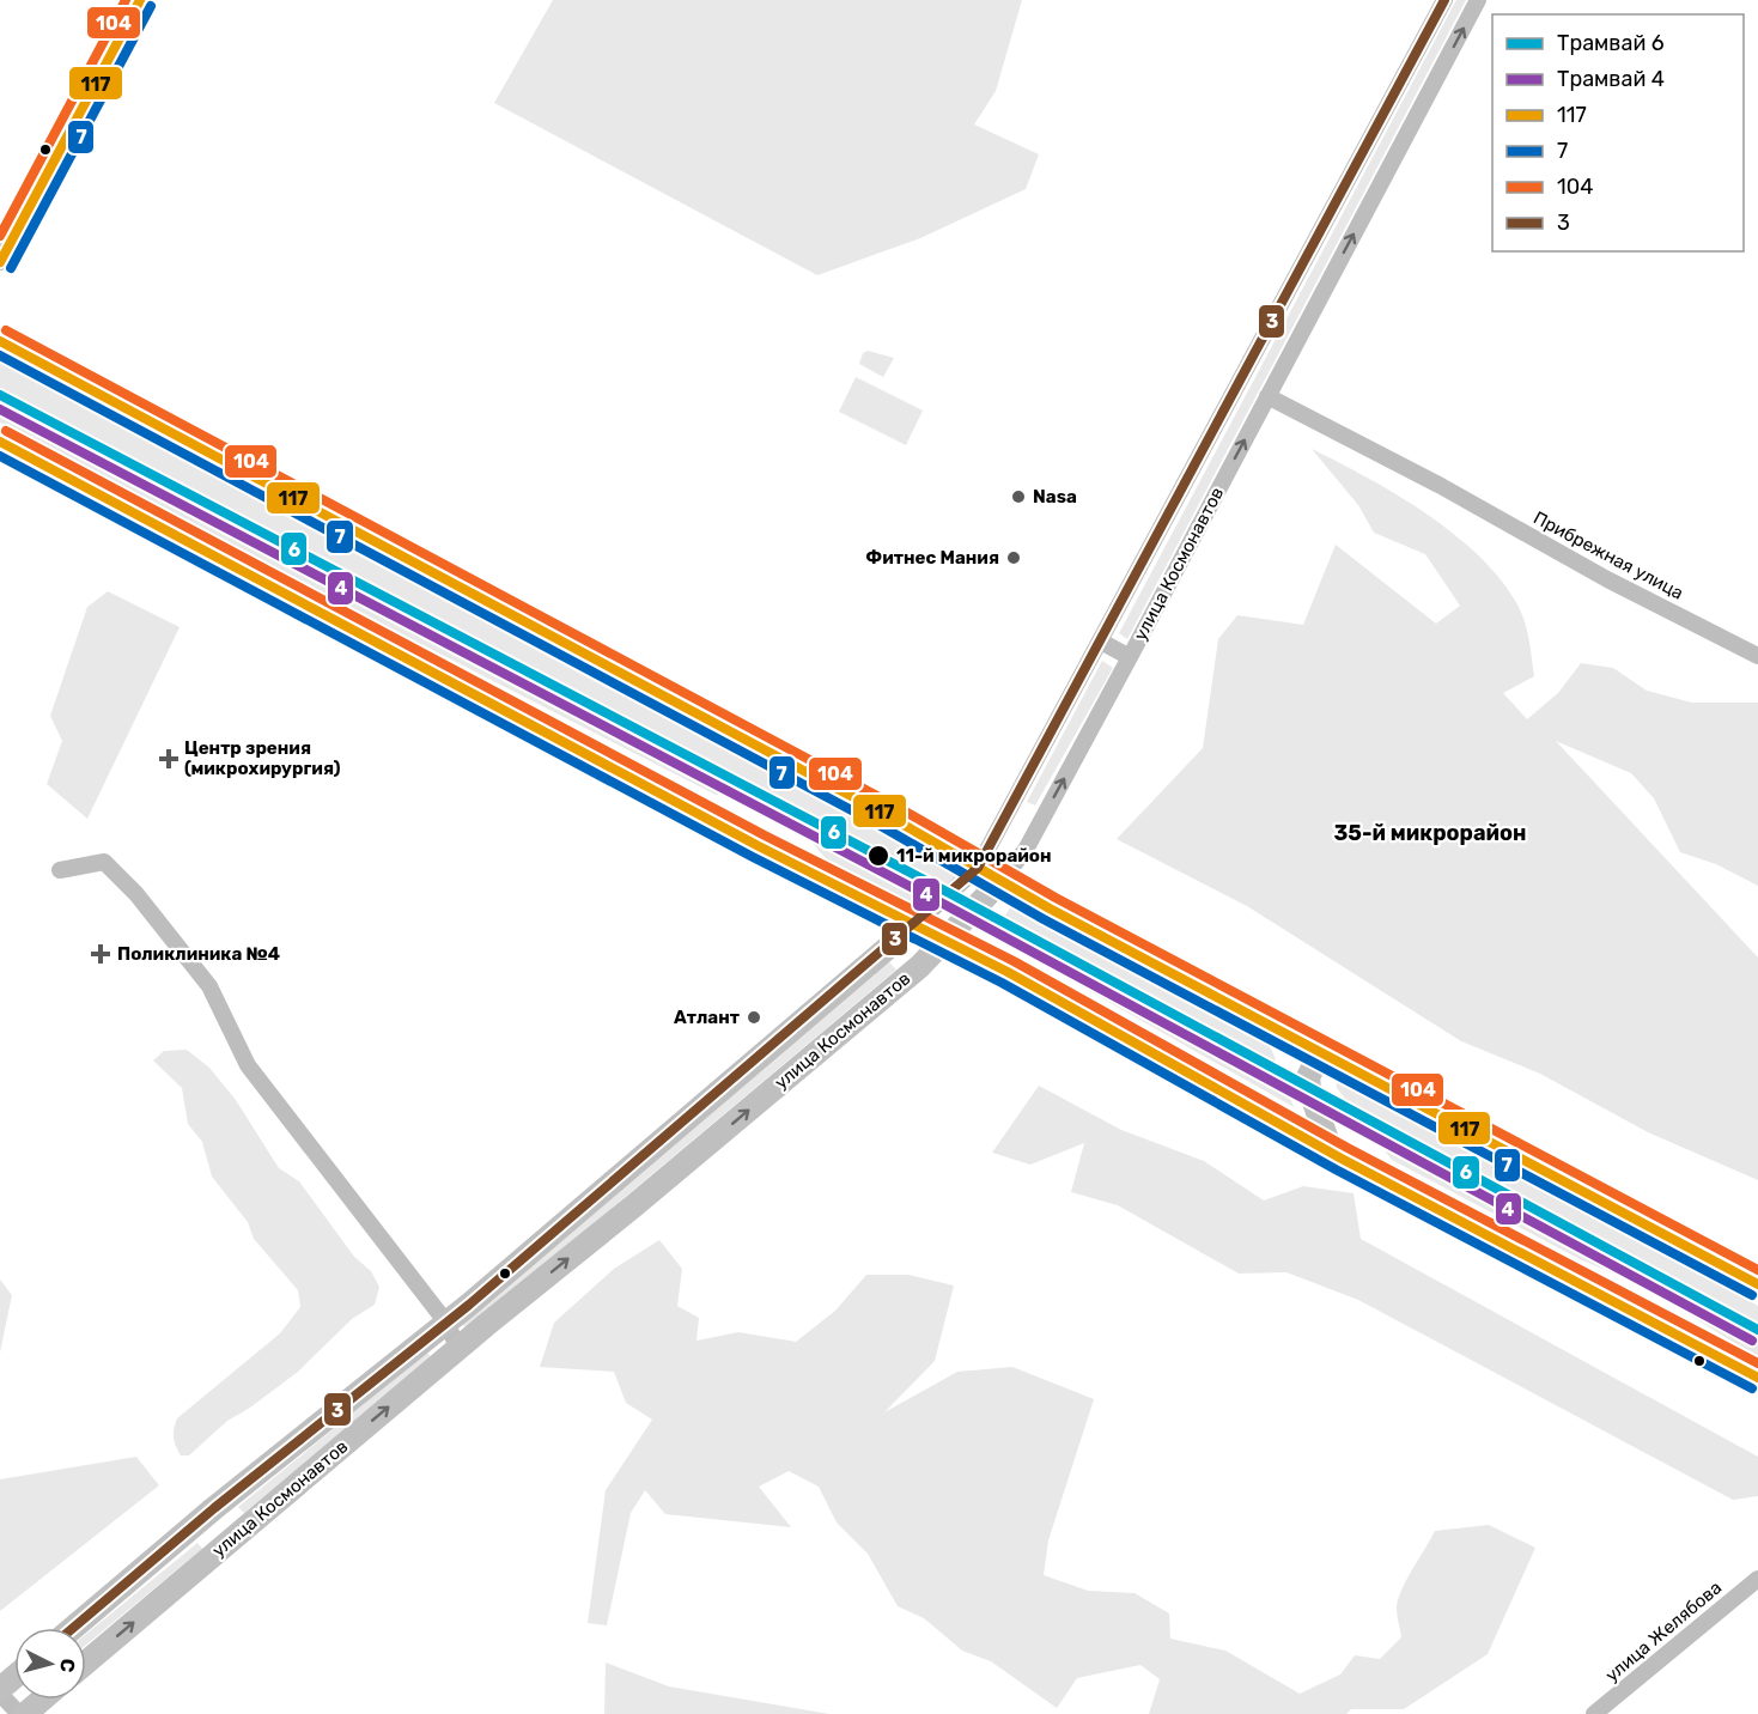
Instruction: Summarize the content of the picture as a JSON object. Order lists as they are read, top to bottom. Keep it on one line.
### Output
{"streets":{"main road":["улица Космонавтов"],"street":["Прибрежная улица","улица Желябова"]},"crossings":[["Прибрежная улица","улица Космонавтов"]],"districts":["35-й микрорайон"],"places":{"other":["Nasa","Фитнес Мания","11-й микрорайон","Атлант"],"health":["Центр зрения (микрохирургия)","Поликлиника №4"]},"lines":["transit line 117","transit line 104","transit line 3","transit line 7","tram line 6","tram line 4"],"legend":["Трамвай 6","Трамвай 4","117","7","104","3"],"north":"right"}
